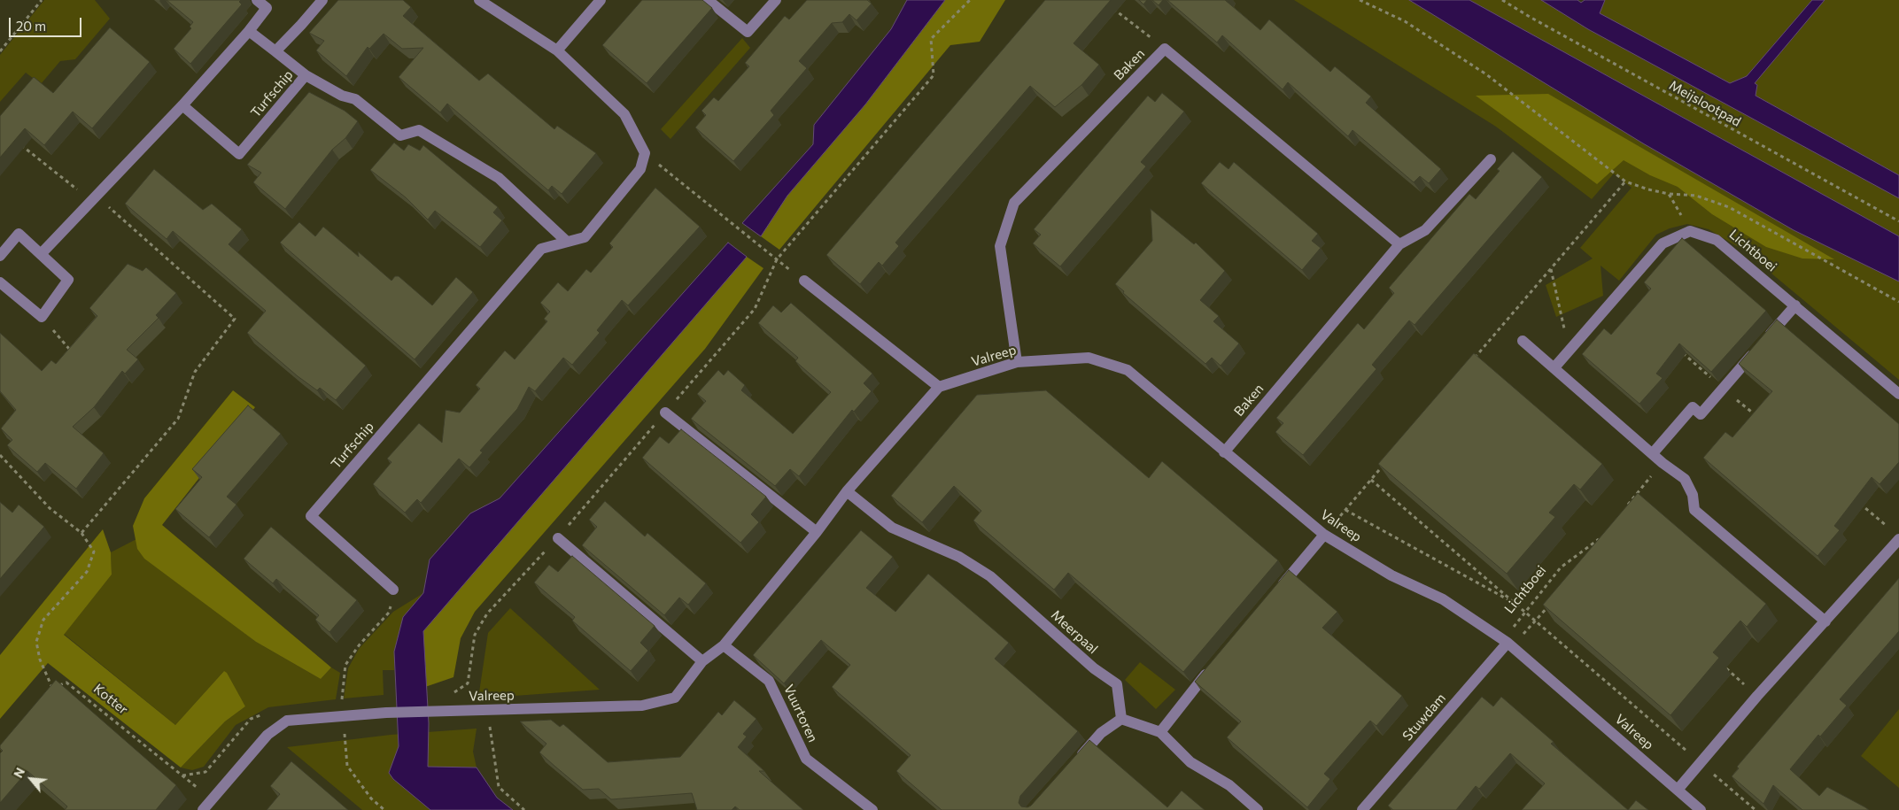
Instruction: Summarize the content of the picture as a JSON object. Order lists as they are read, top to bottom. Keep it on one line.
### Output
{"streets":{"street":["Baken","Turfschip","Lichtboei","Valreep","Meerpaal","Vuurtoren","Stuwdam"],"path":["Meijslootpad","Kotter"]},"crossings":[["Baken","Valreep"],["Lichtboei","Valreep"],["Lichtboei","Stuwdam"],["Valreep","Meerpaal"],["Valreep","Kotter"],["Valreep","Vuurtoren"],["Valreep","Stuwdam"]],"scale_bar":"20 m","north":"top left"}
